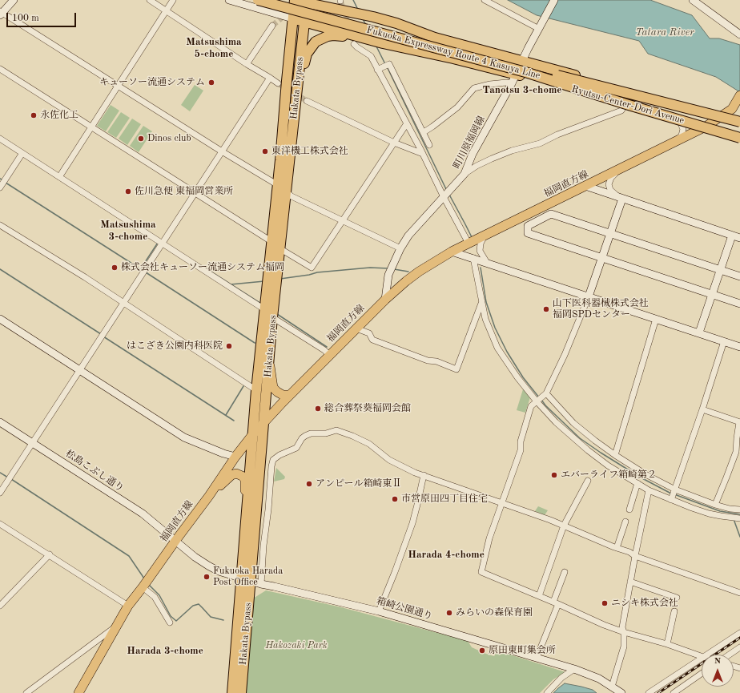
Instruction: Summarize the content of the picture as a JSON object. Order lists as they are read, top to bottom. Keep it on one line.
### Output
{"streets":{"highway":["Fukuoka Expressway Route 4 Kasuya Line","Hakata Bypass","Ryutsu-Center-Dori Avenue"],"main road":["福岡直方線"],"street":["町川原福岡線","松島こぶし通り","箱崎公園通り"]},"crossings":[["Fukuoka Expressway Route 4 Kasuya Line","Ryutsu-Center-Dori Avenue"],["Hakata Bypass","Ryutsu-Center-Dori Avenue"],["Hakata Bypass","福岡直方線"],["Hakata Bypass","松島こぶし通り"],["Hakata Bypass","箱崎公園通り"],["Ryutsu-Center-Dori Avenue","町川原福岡線"],["Ryutsu-Center-Dori Avenue","福岡直方線"],["町川原福岡線","福岡直方線"],["福岡直方線","松島こぶし通り"],["松島こぶし通り","箱崎公園通り"]],"districts":["Matsushima 5-chome","Tanotsu 3-chome","Matsushima 3-chome","Harada 4-chome","Harada 3-chome"],"water":["Tatara River"],"parks":["Hakozaki Park"],"places":["キューソー流通システム","永佐化工","Dinos club","東洋機工株式会社","佐川急便 東福岡営業所","株式会社キューソー流通システム福岡","山下医科器械株式会社 福岡SPDセンター","はこざき公園内科医院","総合葬祭葵福岡会館","エバーライフ箱崎第２","アンピール箱崎東Ⅱ","市営原田四丁目住宅","Fukuoka Harada Post Office","ニシキ株式会社","みらいの森保育園","原田東町集会所"],"scale_bar":"100 m","north":"top"}
